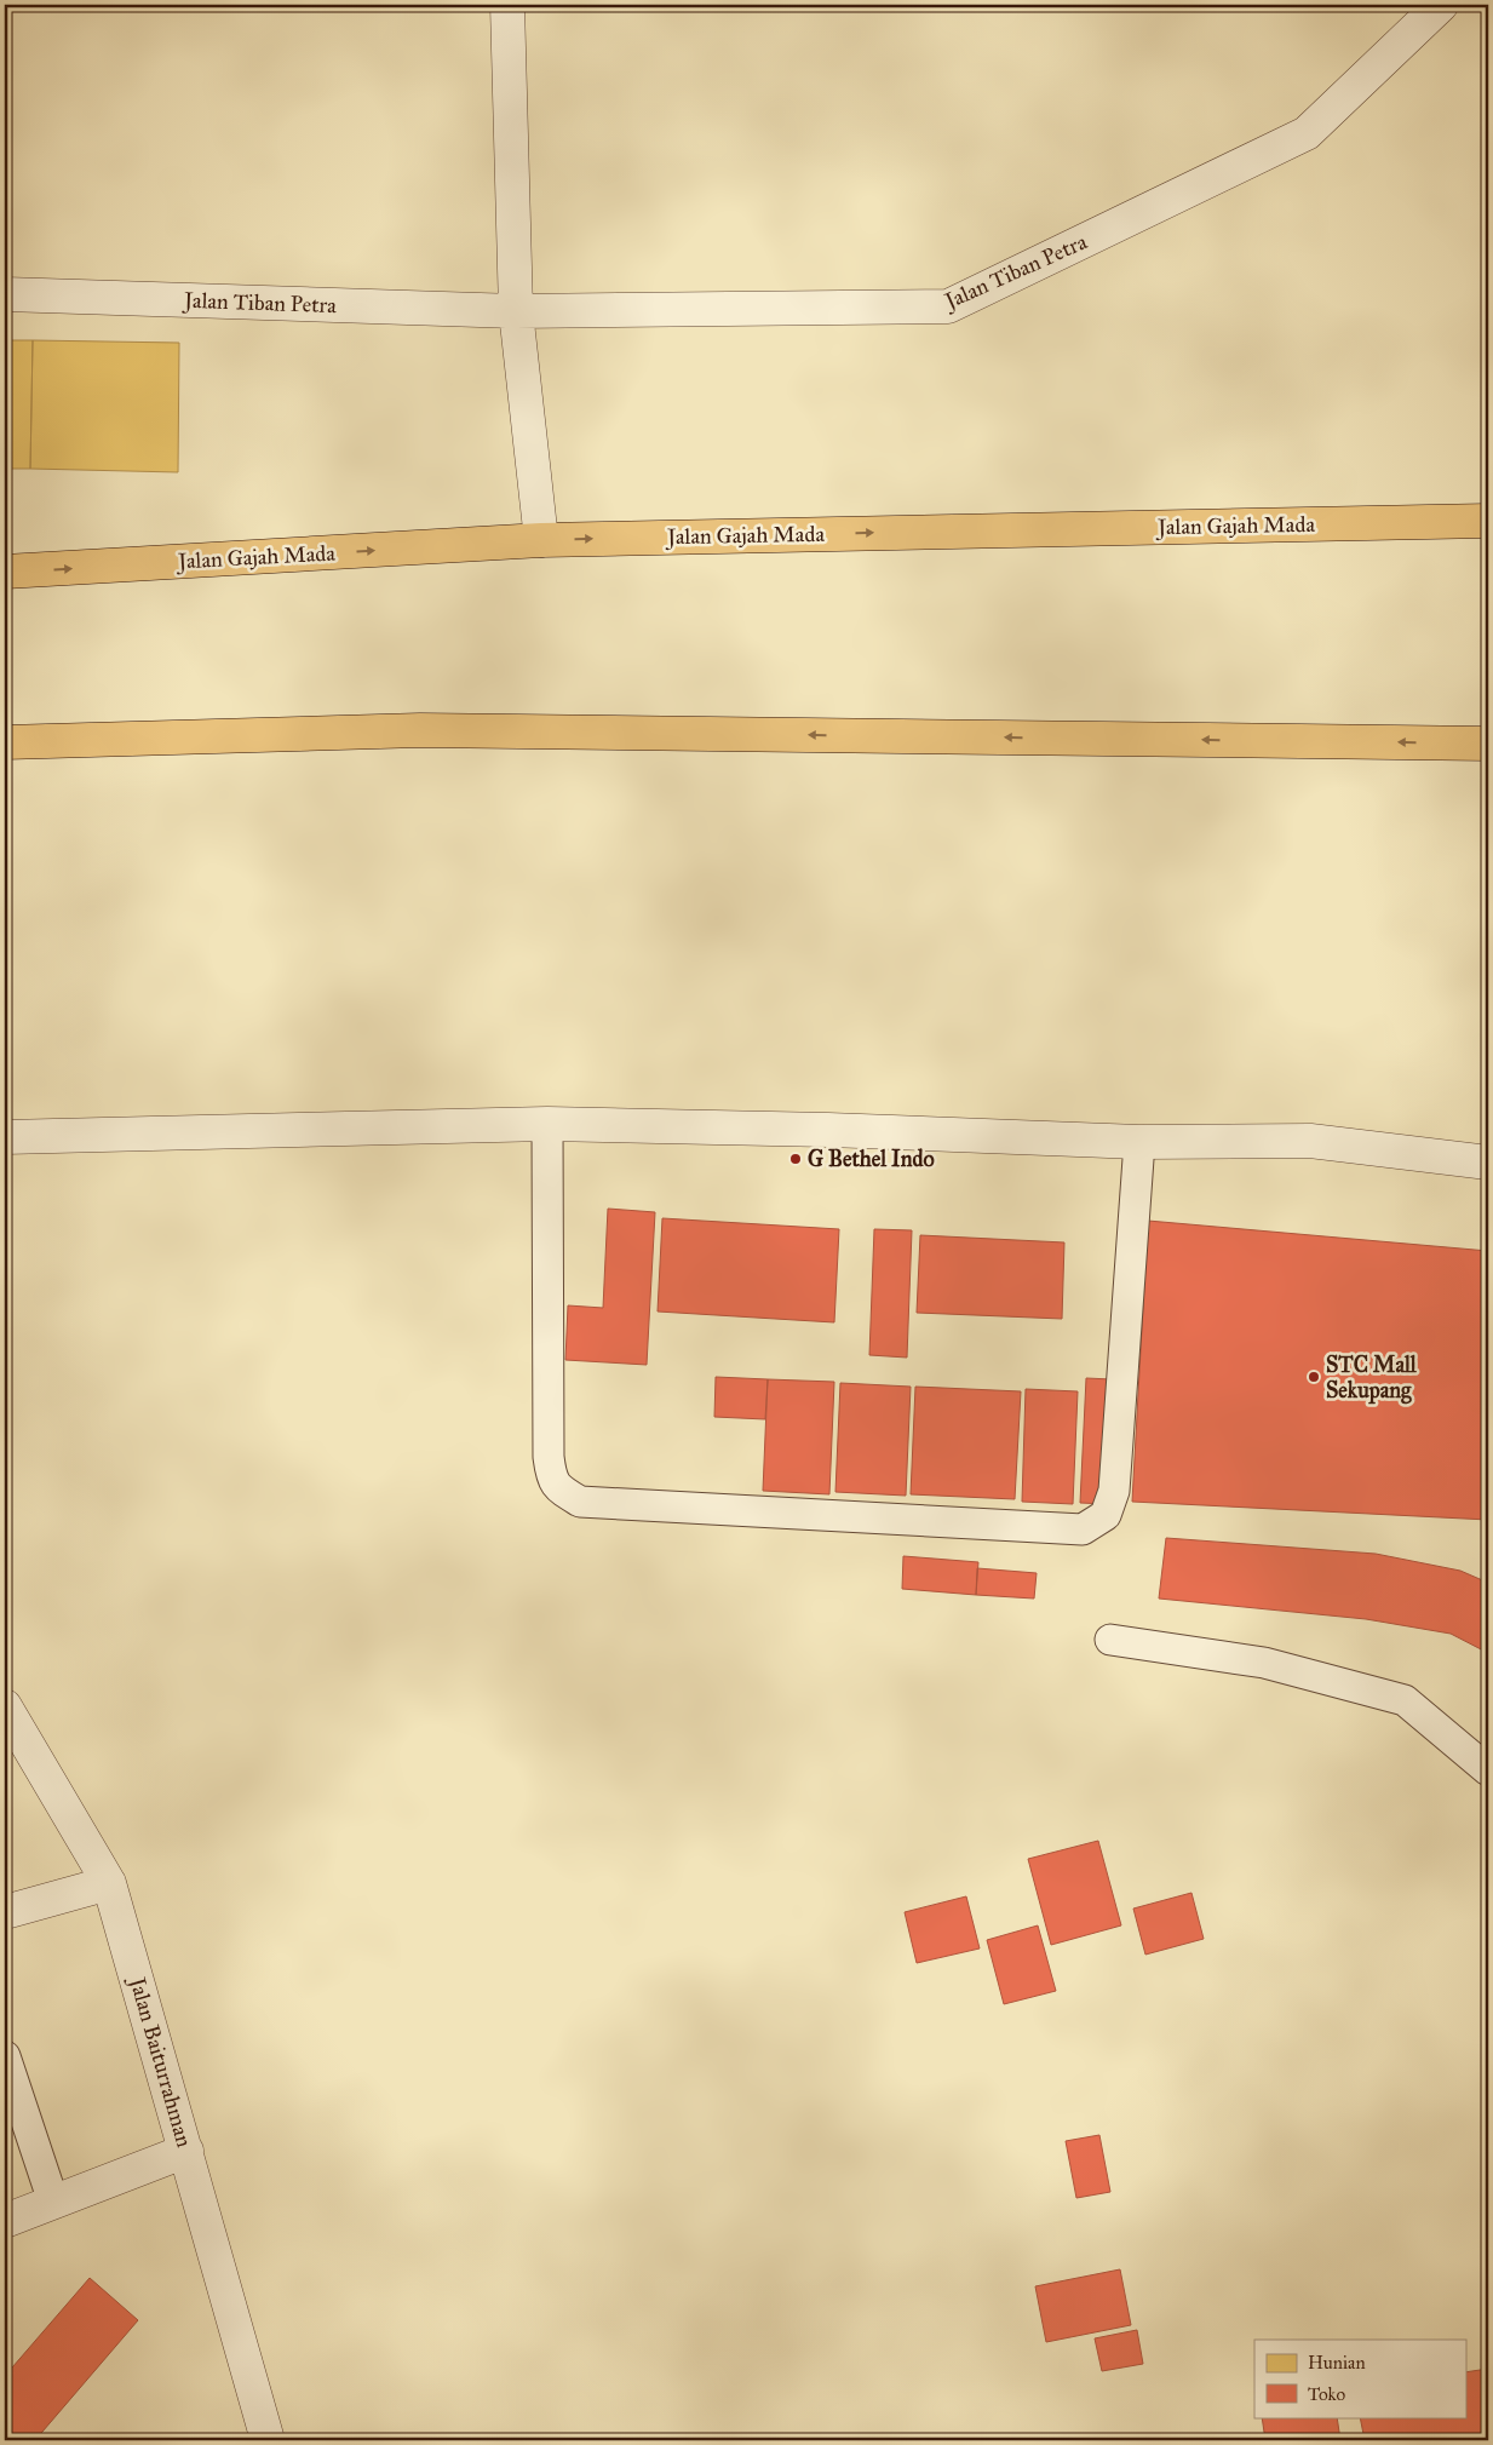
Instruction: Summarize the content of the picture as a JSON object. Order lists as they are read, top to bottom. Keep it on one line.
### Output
{"streets":{"highway":["Jalan Gajah Mada"],"street":["Jalan Tiban Petra","Jalan Baiturrahman"]},"places":["G Bethel Indo","STC Mall Sekupang"],"legend":["Hunian","Toko"]}
